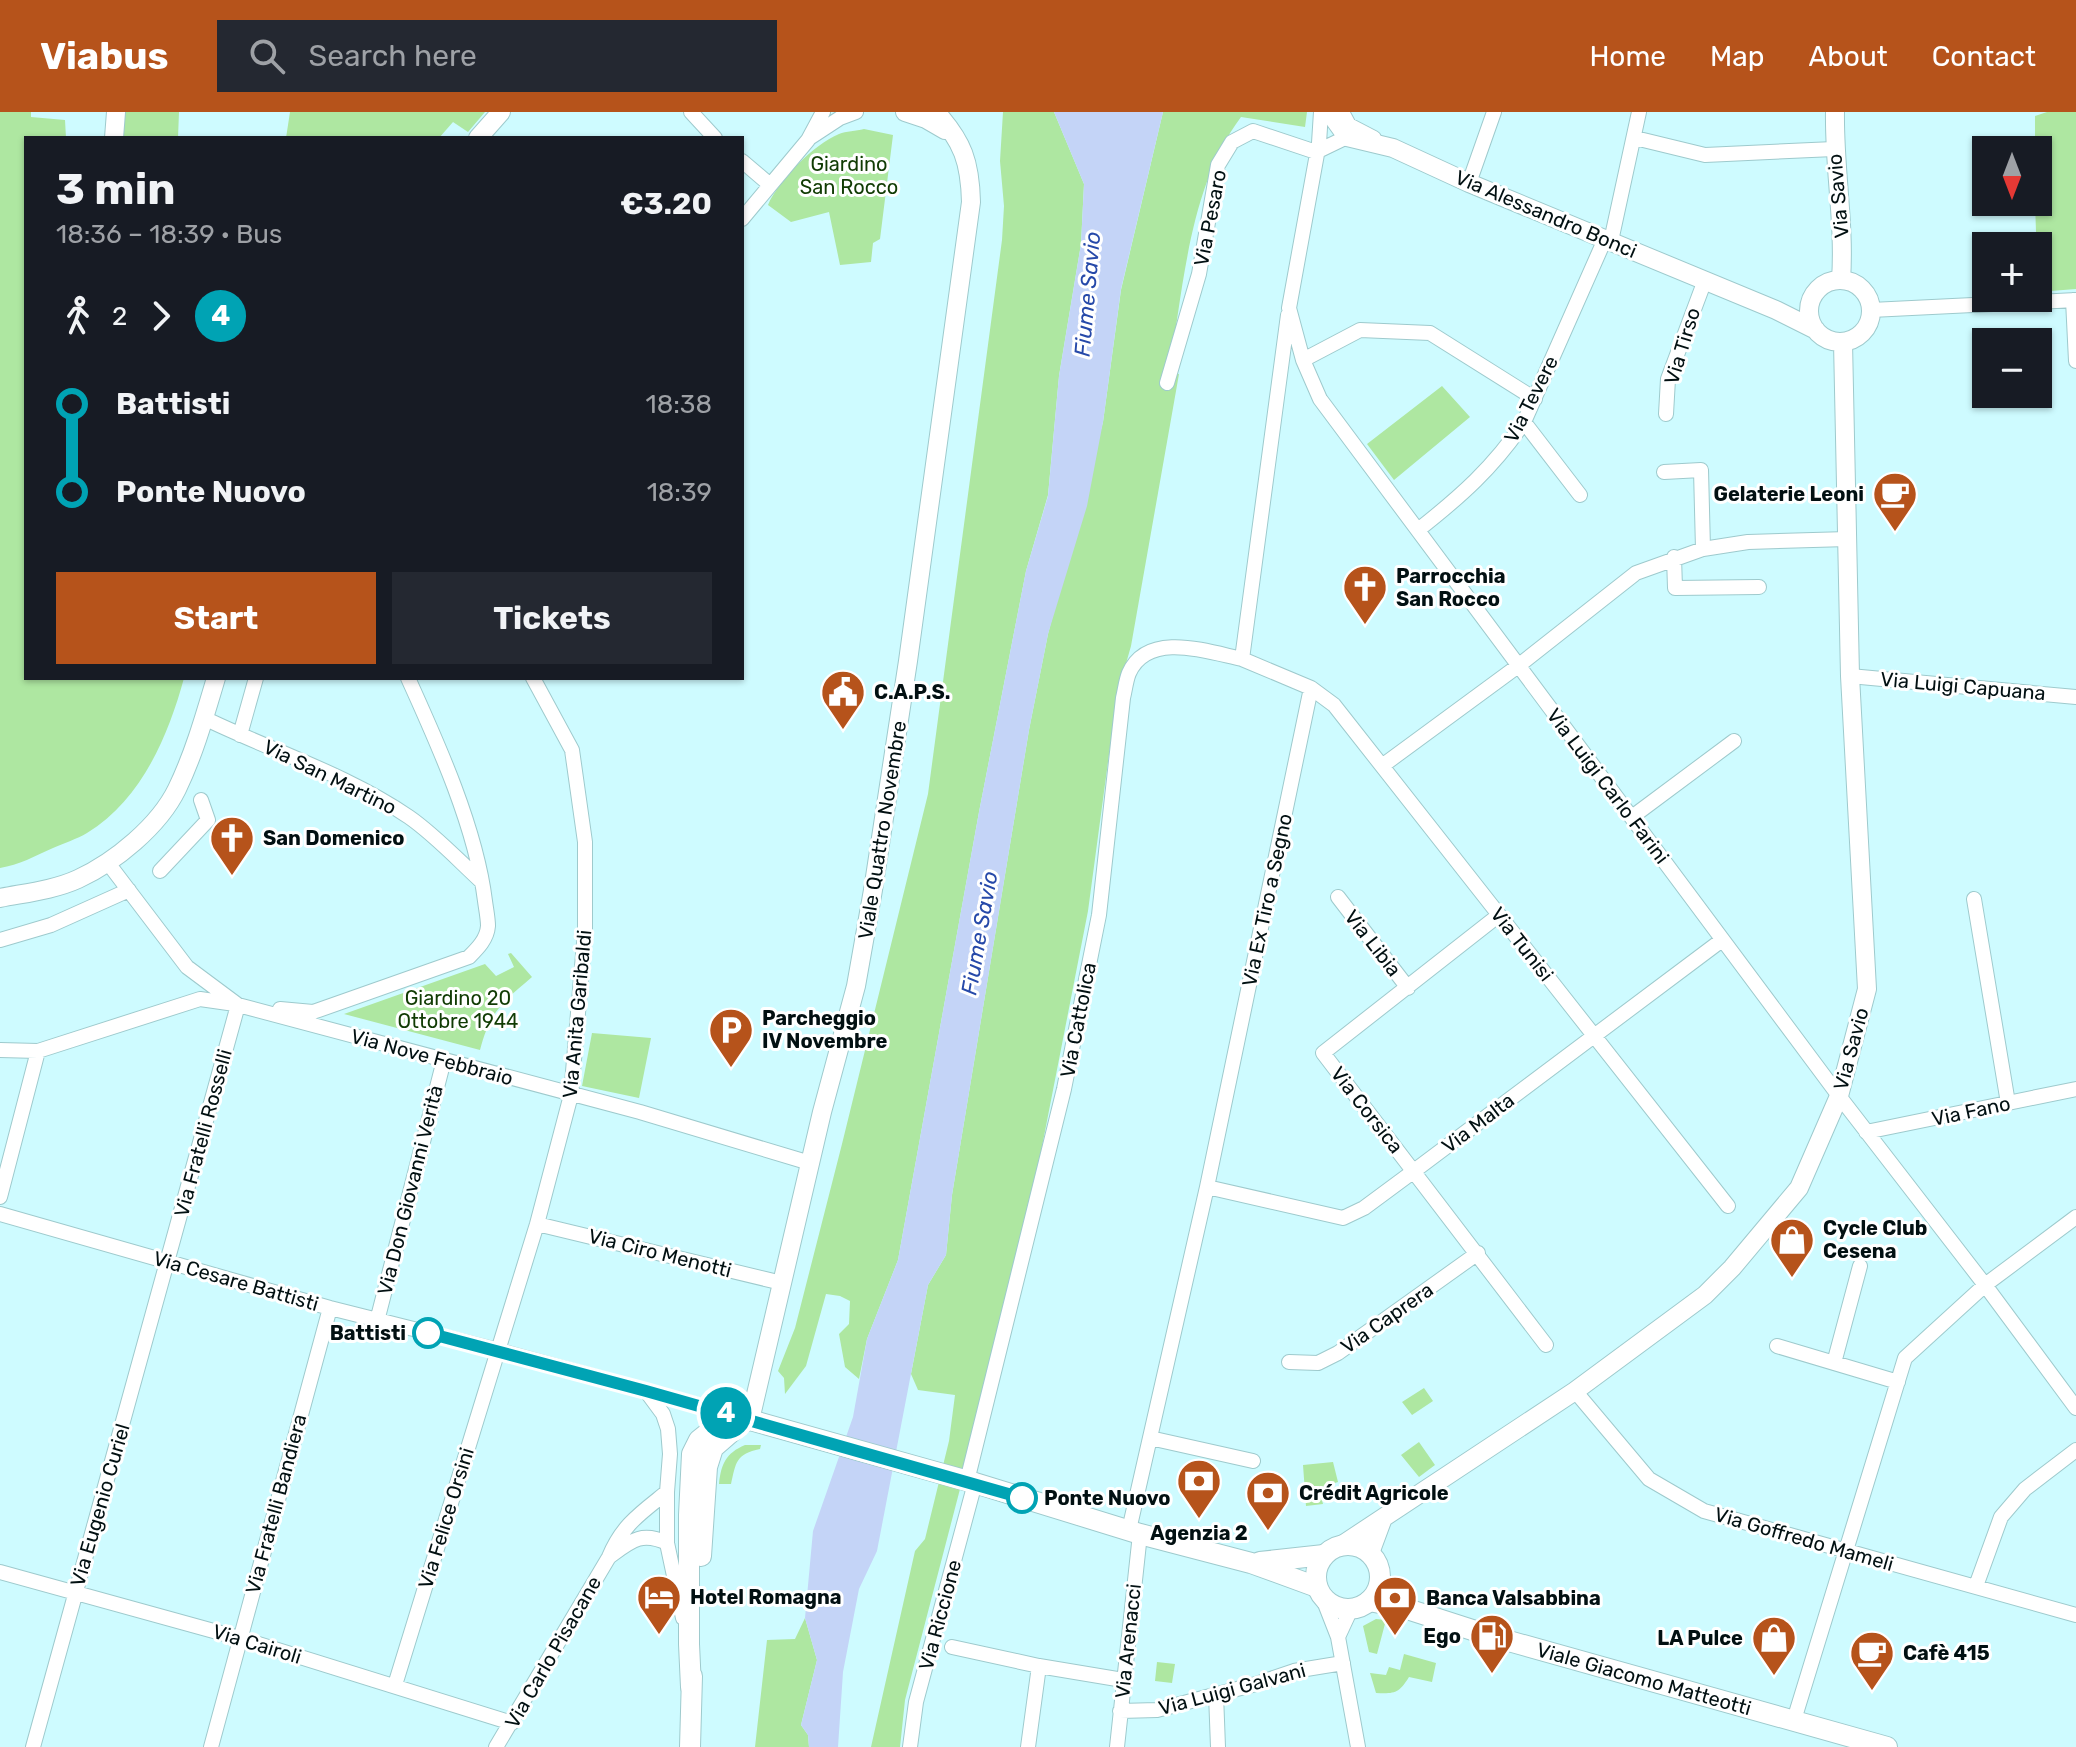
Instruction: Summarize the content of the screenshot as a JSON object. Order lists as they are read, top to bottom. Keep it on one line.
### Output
{"streets":{"main road":["Viale Giacomo Matteotti"],"street":["Via Savio","Via Alessandro Bonci","Via Pesaro","Via Tirso","Via Tevere","Via Luigi Capuana","Via San Martino","Via Luigi Carlo Farini","Viale Quattro Novembre","Via Ex Tiro a Segno","Via Libia","Via Tunisi","Via Anita Garibaldi","Via Cattolica","Via Nove Febbraio","Via Corsica","Via Fano","Via Malta","Via Fratelli Rosselli","Via Don Giovanni Verità","Via Ciro Menotti","Via Cesare Battisti","Via Caprera","Via Fratelli Bandiera","Via Eugenio Curiel","Via Felice Orsini","Via Goffredo Mameli","Via Riccione","Via Arenacci","Via Cairoli","Via Carlo Pisacane","Via Luigi Galvani"]},"crossings":[["Via Savio","Via Alessandro Bonci"],["Via Savio","Via Luigi Capuana"],["Via Savio","Via Luigi Carlo Farini"],["Via Savio","Via Goffredo Mameli"],["Via Savio","Viale Giacomo Matteotti"],["Via Alessandro Bonci","Via Tirso"],["Via Alessandro Bonci","Via Tevere"],["Via Pesaro","Via Luigi Carlo Farini"],["Via Tevere","Via Luigi Carlo Farini"],["Via Luigi Carlo Farini","Via Fano"],["Via Luigi Carlo Farini","Via Malta"],["Viale Quattro Novembre","Via Nove Febbraio"],["Viale Quattro Novembre","Via Ciro Menotti"],["Viale Quattro Novembre","Via Cesare Battisti"],["Via Ex Tiro a Segno","Via Tunisi"],["Via Ex Tiro a Segno","Via Malta"],["Via Ex Tiro a Segno","Via Arenacci"],["Via Libia","Via Corsica"],["Via Tunisi","Via Corsica"],["Via Tunisi","Via Malta"],["Via Anita Garibaldi","Via Nove Febbraio"],["Via Anita Garibaldi","Via Ciro Menotti"],["Via Anita Garibaldi","Via Cesare Battisti"],["Via Anita Garibaldi","Via Felice Orsini"],["Via Cattolica","Via Riccione"],["Via Nove Febbraio","Via Fratelli Rosselli"],["Via Nove Febbraio","Via Don Giovanni Verità"],["Via Corsica","Via Malta"],["Via Corsica","Via Caprera"],["Via Fratelli Rosselli","Via Cesare Battisti"],["Via Fratelli Rosselli","Via Eugenio Curiel"],["Via Don Giovanni Verità","Via Cesare Battisti"],["Via Cesare Battisti","Via Fratelli Bandiera"],["Via Cesare Battisti","Via Eugenio Curiel"],["Via Cesare Battisti","Via Felice Orsini"],["Via Fratelli Bandiera","Via Cairoli"],["Via Eugenio Curiel","Via Cairoli"],["Via Felice Orsini","Via Cairoli"],["Via Arenacci","Via Luigi Galvani"],["Via Cairoli","Via Carlo Pisacane"]],"water":["Fiume Savio"],"parks":["Giardino San Rocco","Giardino 20 Ottobre 1944"],"places":{"cafe":["Gelaterie Leoni","Cafè 415"],"church":["Parrocchia San Rocco","San Domenico"],"public building":["C.A.P.S."],"parking":["Parcheggio IV Novembre"],"shop":["Cycle Club Cesena","LA Pulce"],"other":["Battisti","Ponte Nuovo"],"bank":["Agenzia 2","Crédit Agricole","Banca Valsabbina"],"hotel":["Hotel Romagna"],"fuel station":["Ego"]},"lines":["bus line 4"],"north":"bottom","page":{"header":"Viabus","search":"Search here","nav":["Home","Map","About","Contact"],"on_map":"4","map_buttons":["+","−"],"heading":["3 min","18:36 – 18:39 · Bus","€3.20"],"legs":["2","4"],"list":[{"name":"Battisti","value":"18:38"},{"name":"Ponte Nuovo","value":"18:39"}],"buttons":["Start","Tickets"]}}
